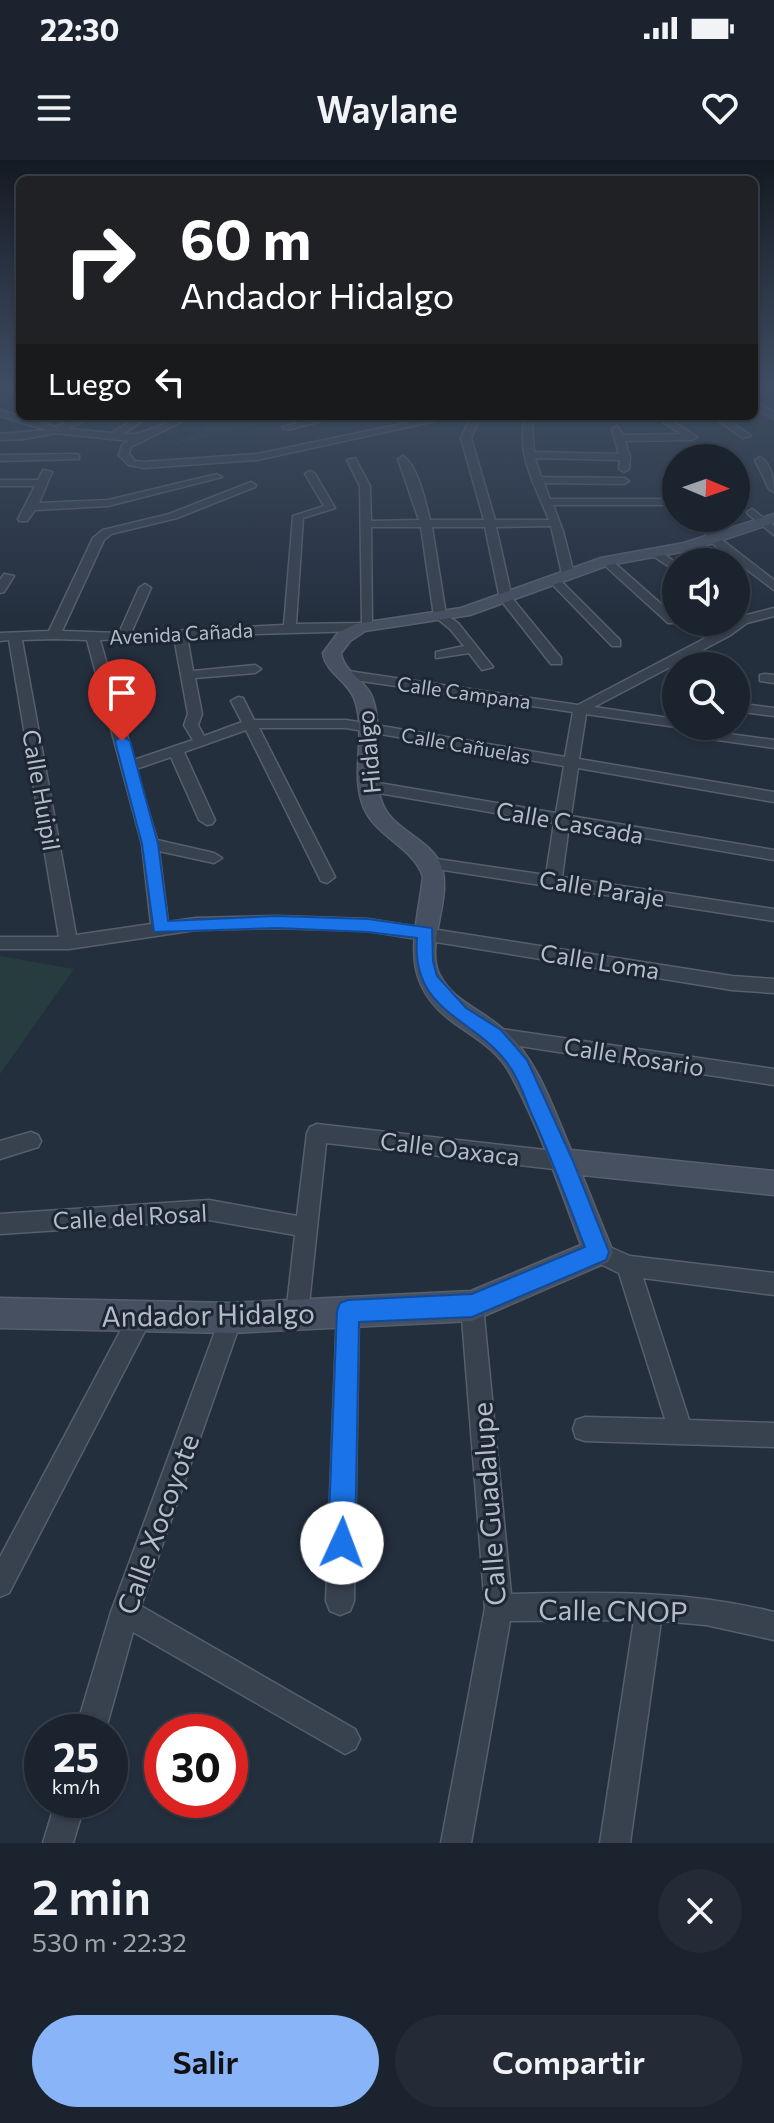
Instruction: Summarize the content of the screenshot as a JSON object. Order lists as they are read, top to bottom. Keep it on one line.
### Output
{"streets":{"street":["Avenida Cañada","Calle Campana","Calle Cañuelas","Hidalgo","Calle Huipil","Calle Cascada","Calle Paraje","Calle Loma","Calle Rosario","Calle Oaxaca","Calle del Rosal","Andador Hidalgo","Calle Guadalupe","Calle Xocoyote","Calle CNOP"]},"crossings":[["Avenida Cañada","Hidalgo"],["Avenida Cañada","Calle Huipil"],["Calle Campana","Hidalgo"],["Calle Cañuelas","Hidalgo"],["Hidalgo","Calle Cascada"],["Hidalgo","Calle Paraje"],["Calle Huipil","Calle Loma"],["Calle Oaxaca","Calle del Rosal"],["Andador Hidalgo","Calle Guadalupe"],["Andador Hidalgo","Calle Xocoyote"],["Calle Guadalupe","Calle CNOP"]],"north":"right","page":{"status":"22:30","header":"Waylane","turn":["60 m","Andador Hidalgo"],"then":"Luego","speed":"25 km/h","limit":"30","heading":["2 min","530 m · 22:32"],"buttons":["Salir","Compartir"]}}
